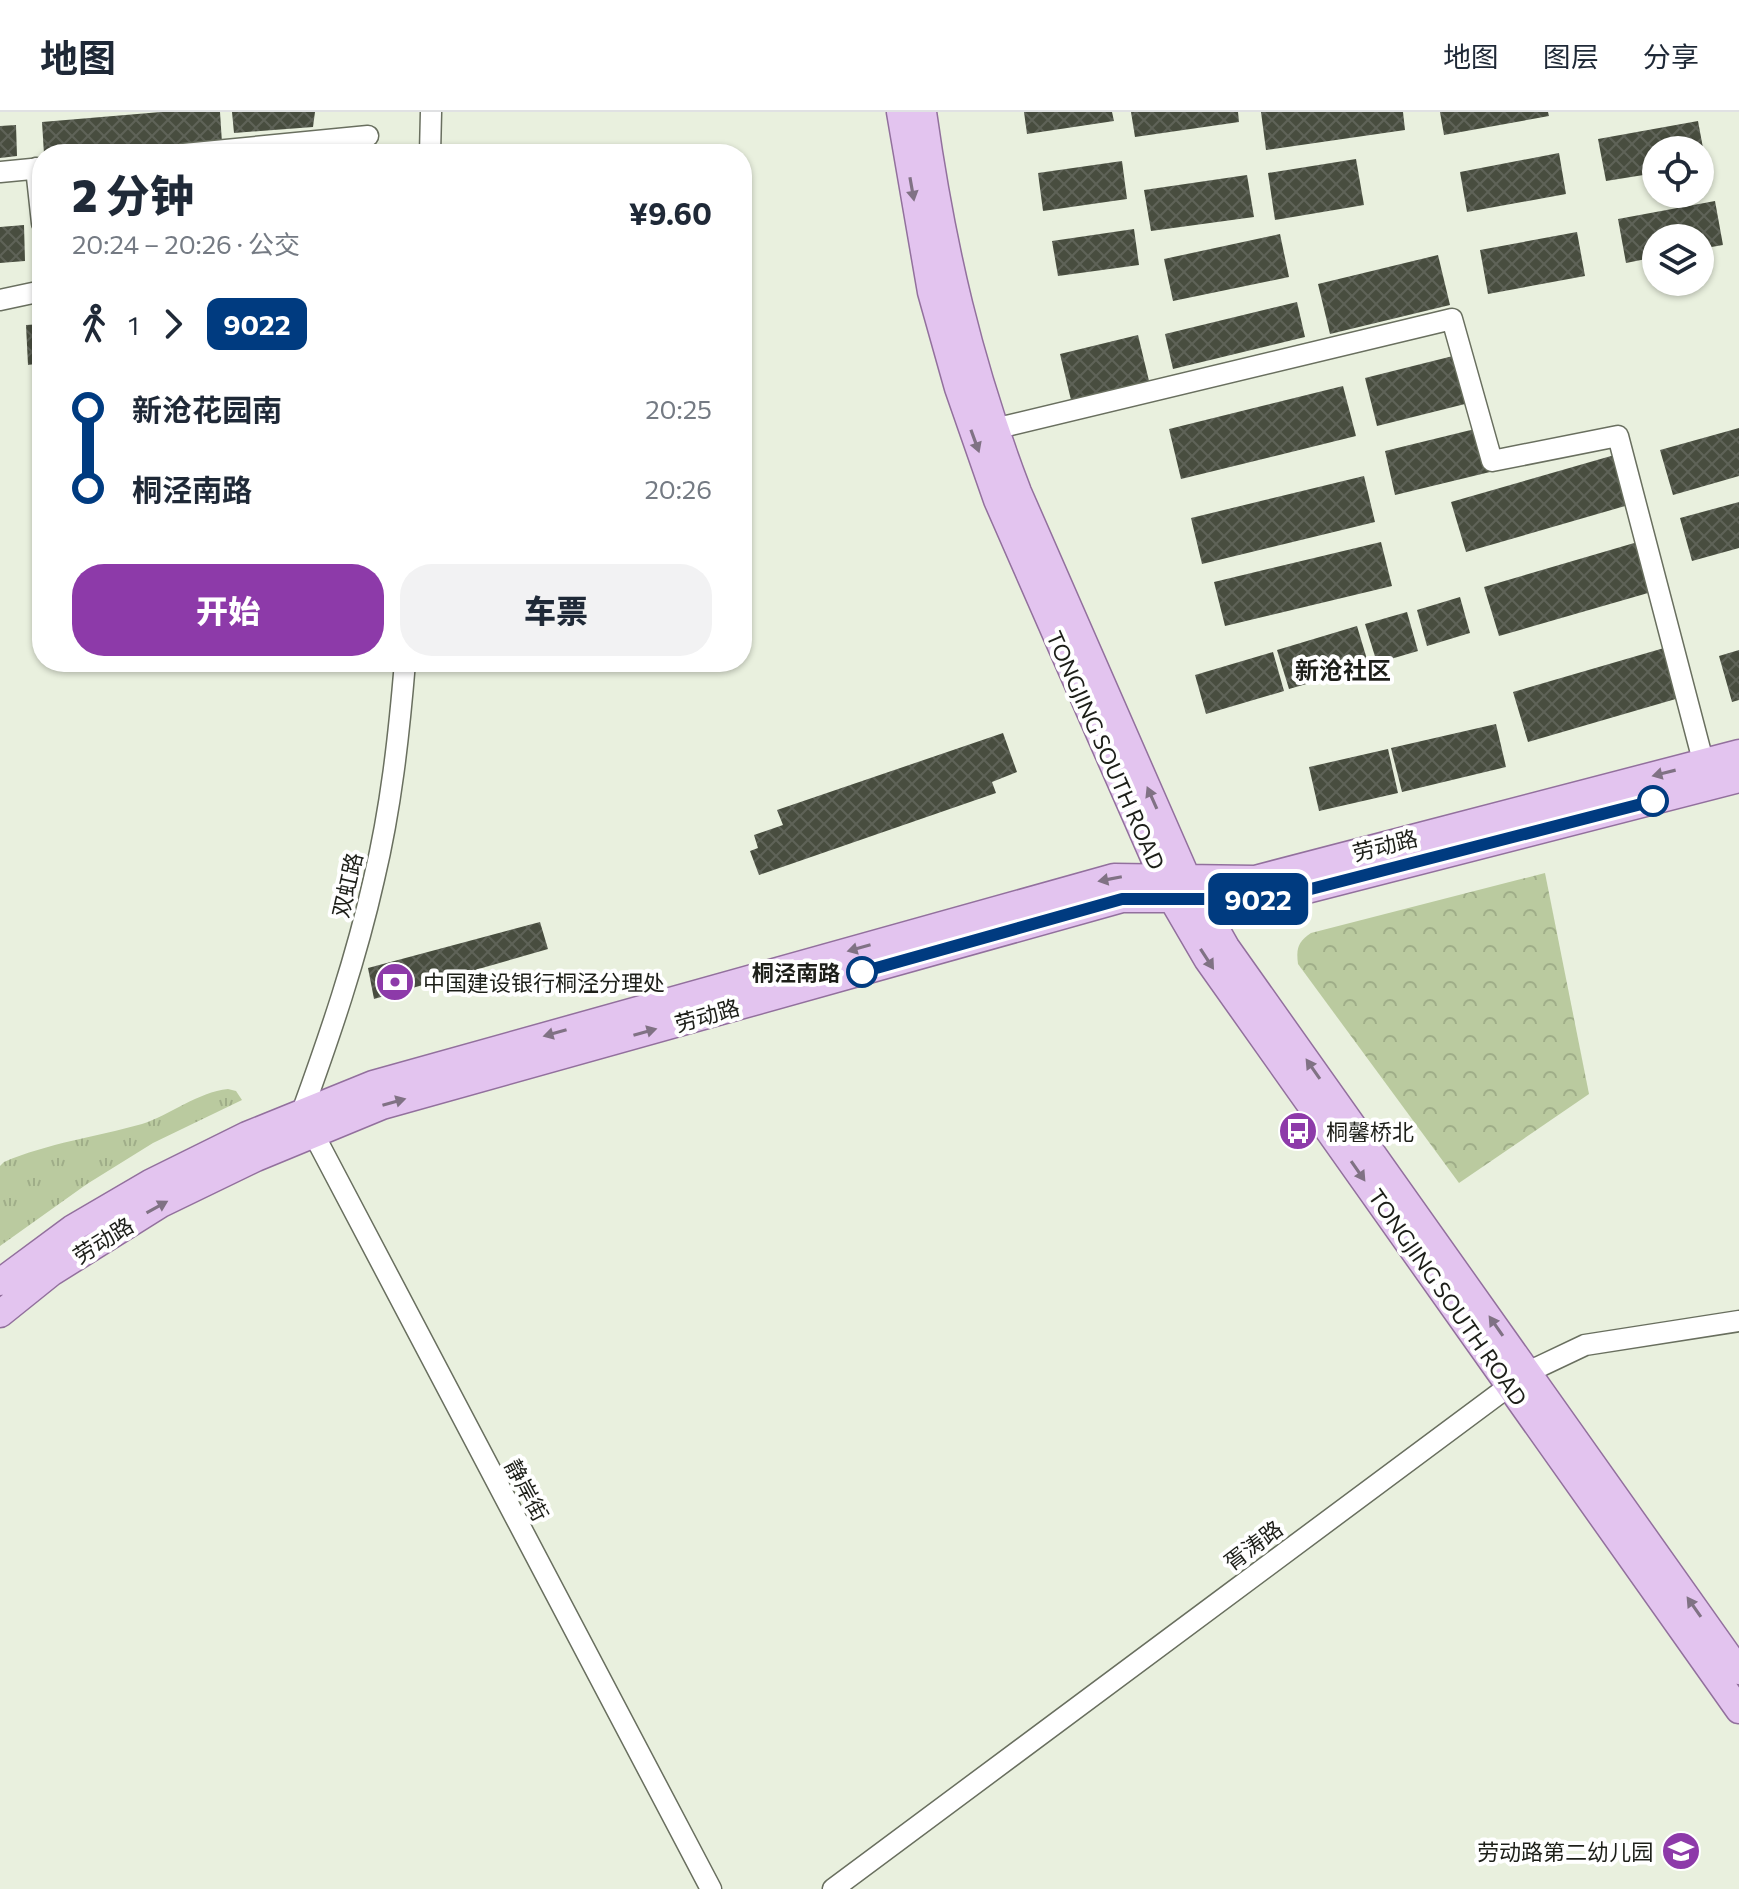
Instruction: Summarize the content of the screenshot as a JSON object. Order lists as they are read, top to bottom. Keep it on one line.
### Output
{"streets":{"main road":["TONGJING SOUTH ROAD","劳动路"],"street":["双虹路","静岸街","胥涛路"]},"crossings":[["TONGJING SOUTH ROAD","劳动路"],["TONGJING SOUTH ROAD","胥涛路"],["劳动路","双虹路"],["劳动路","静岸街"],["双虹路","静岸街"]],"districts":["新沧社区"],"places":{"other":["桐泾南路"],"bank":["中国建设银行桐泾分理处"],"bus stop":["桐馨桥北"],"school or university":["劳动路第二幼儿园"]},"lines":["bus line 9022"],"page":{"header":"地图","nav":["地图","图层","分享"],"on_map":"9022","heading":["2 分钟","20:24 – 20:26 · 公交","¥9.60"],"legs":["1","9022"],"list":[{"name":"新沧花园南","value":"20:25"},{"name":"桐泾南路","value":"20:26"}],"buttons":["开始","车票"]}}
